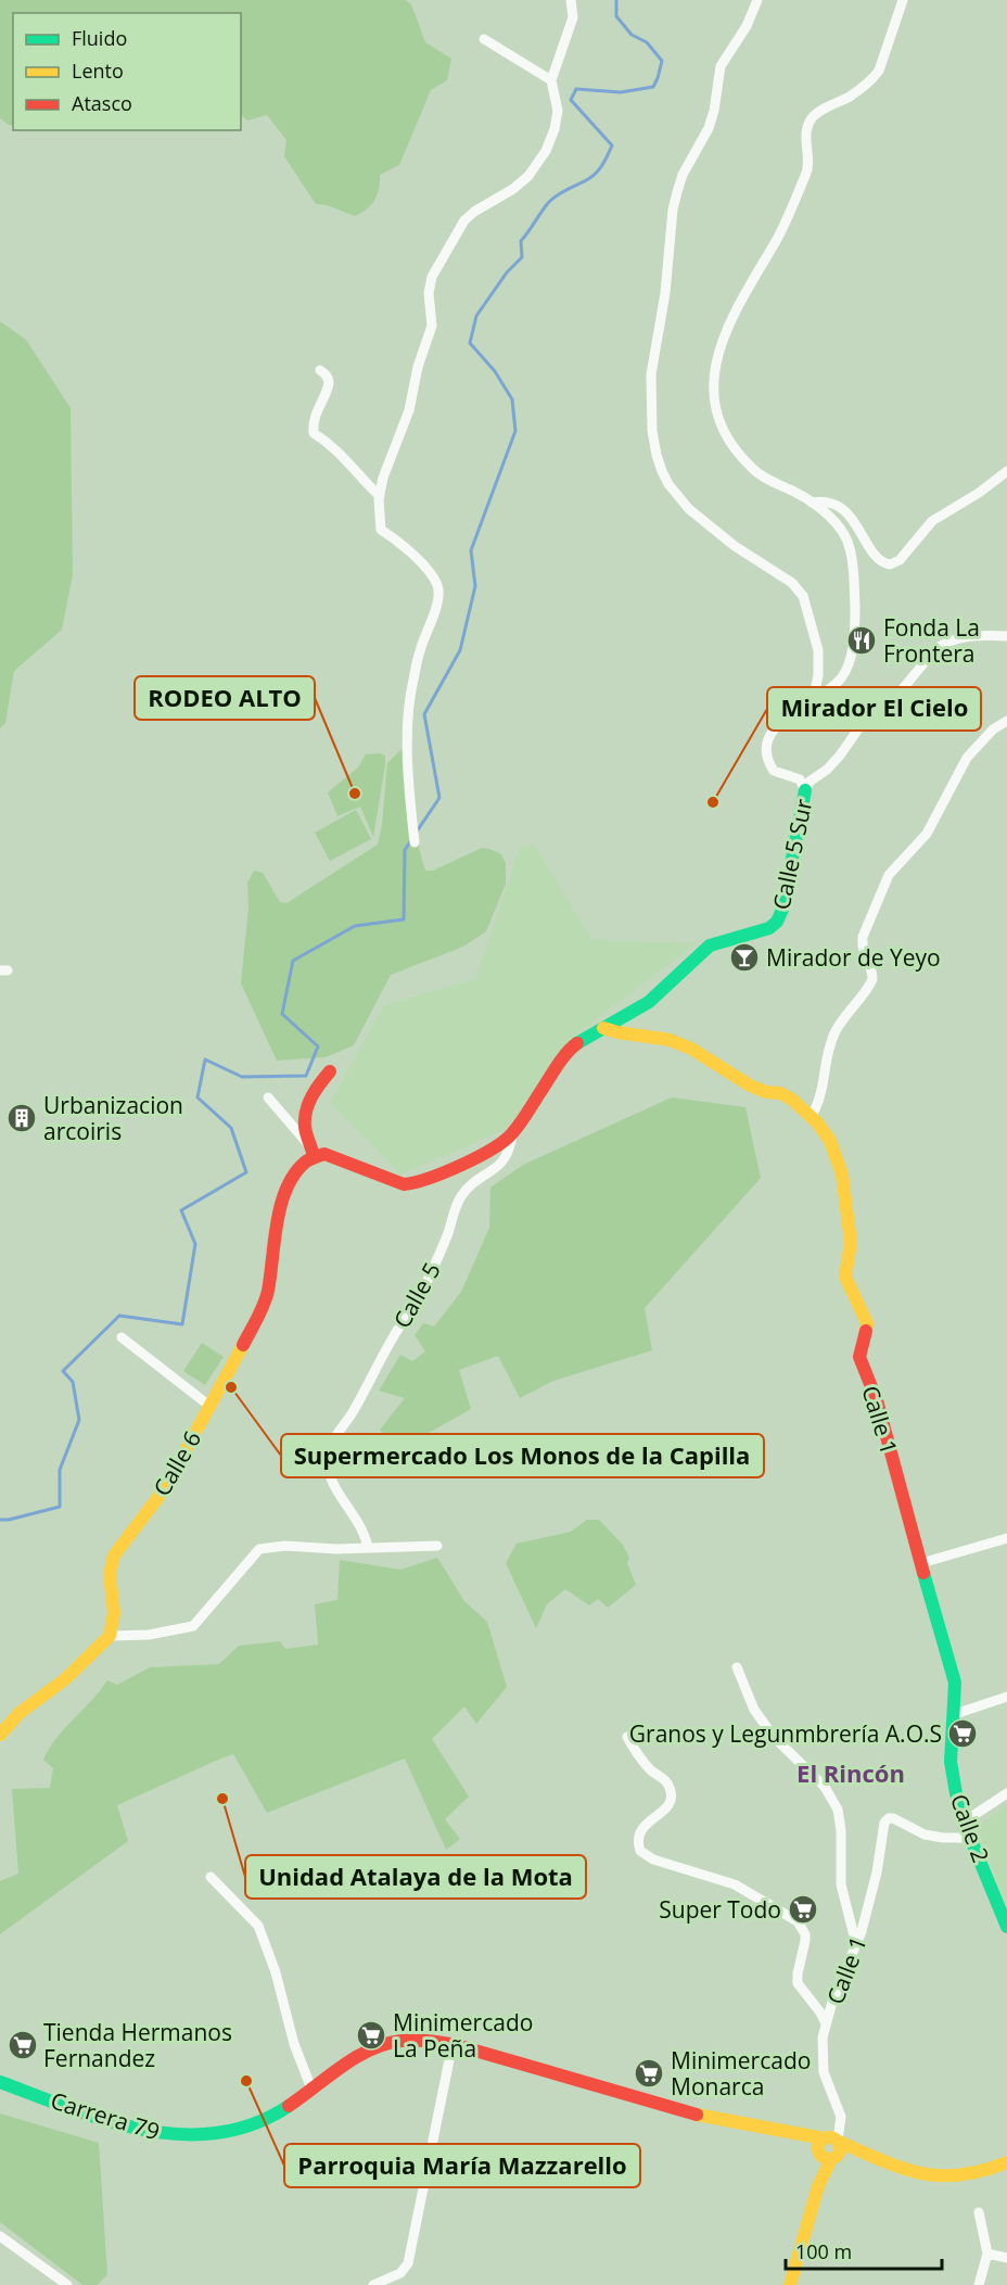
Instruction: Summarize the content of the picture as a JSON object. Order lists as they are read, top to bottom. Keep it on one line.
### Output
{"streets":{"street":["Calle 5 Sur","Calle 5","Calle 1","Calle 6","Calle 2","Carrera 79"]},"crossings":[["Calle 5 Sur","Calle 5"],["Calle 5 Sur","Calle 1"],["Calle 1","Calle 2"],["Calle 1","Carrera 79"]],"districts":["El Rincón"],"places":{"restaurant":["Fonda La Frontera"],"other":["RODEO ALTO","Mirador El Cielo","Supermercado Los Monos de la Capilla","Unidad Atalaya de la Mota","Parroquia María Mazzarello"],"bar":["Mirador de Yeyo"],"building":["Urbanizacion arcoiris"],"supermarket":["Granos y Legunmbrería A.O.S","Super Todo","Minimercado La Peña","Tienda Hermanos Fernandez","Minimercado Monarca"]},"legend":["Fluido","Lento","Atasco"],"scale_bar":"100 m"}
